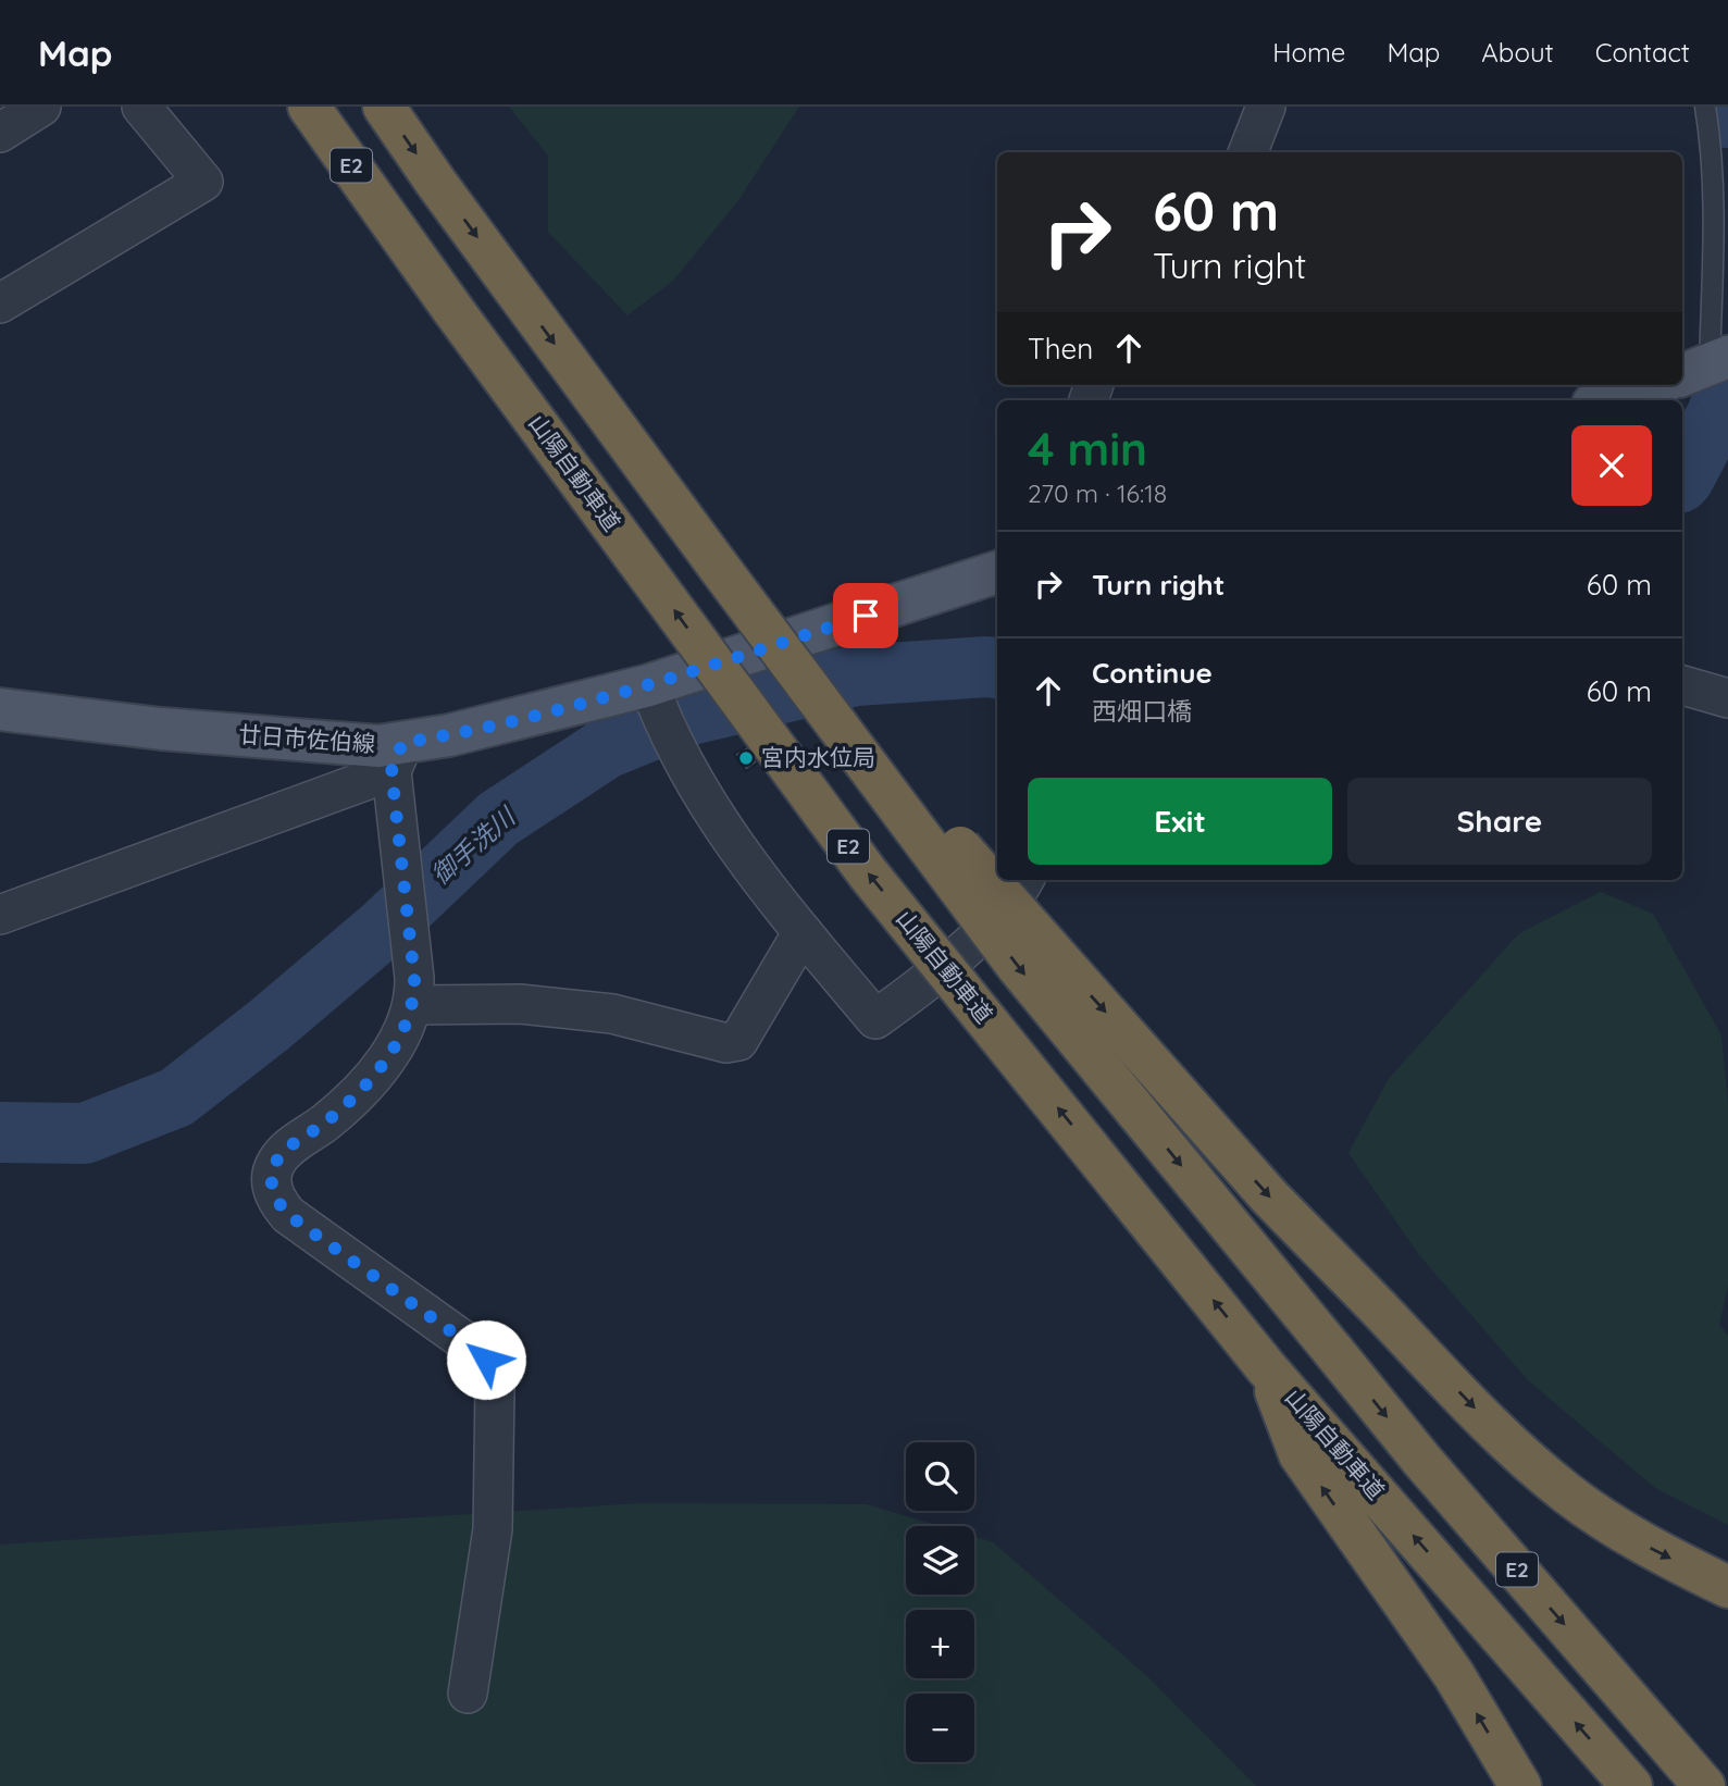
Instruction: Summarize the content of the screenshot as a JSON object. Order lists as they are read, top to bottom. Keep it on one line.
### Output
{"streets":{"highway":["E2","山陽自動車道"],"main road":["廿日市佐伯線"]},"water":["御手洗川"],"places":["宮内水位局"],"page":{"header":"Map","nav":["Home","Map","About","Contact"],"turn":["60 m","Turn right"],"then":"Then","heading":["4 min","270 m · 16:18"],"list":[{"name":"Turn right","value":"60 m"},{"name":"Continue","note":"西畑口橋","value":"60 m"}],"buttons":["Exit","Share"],"map_buttons":["+","−"]}}
